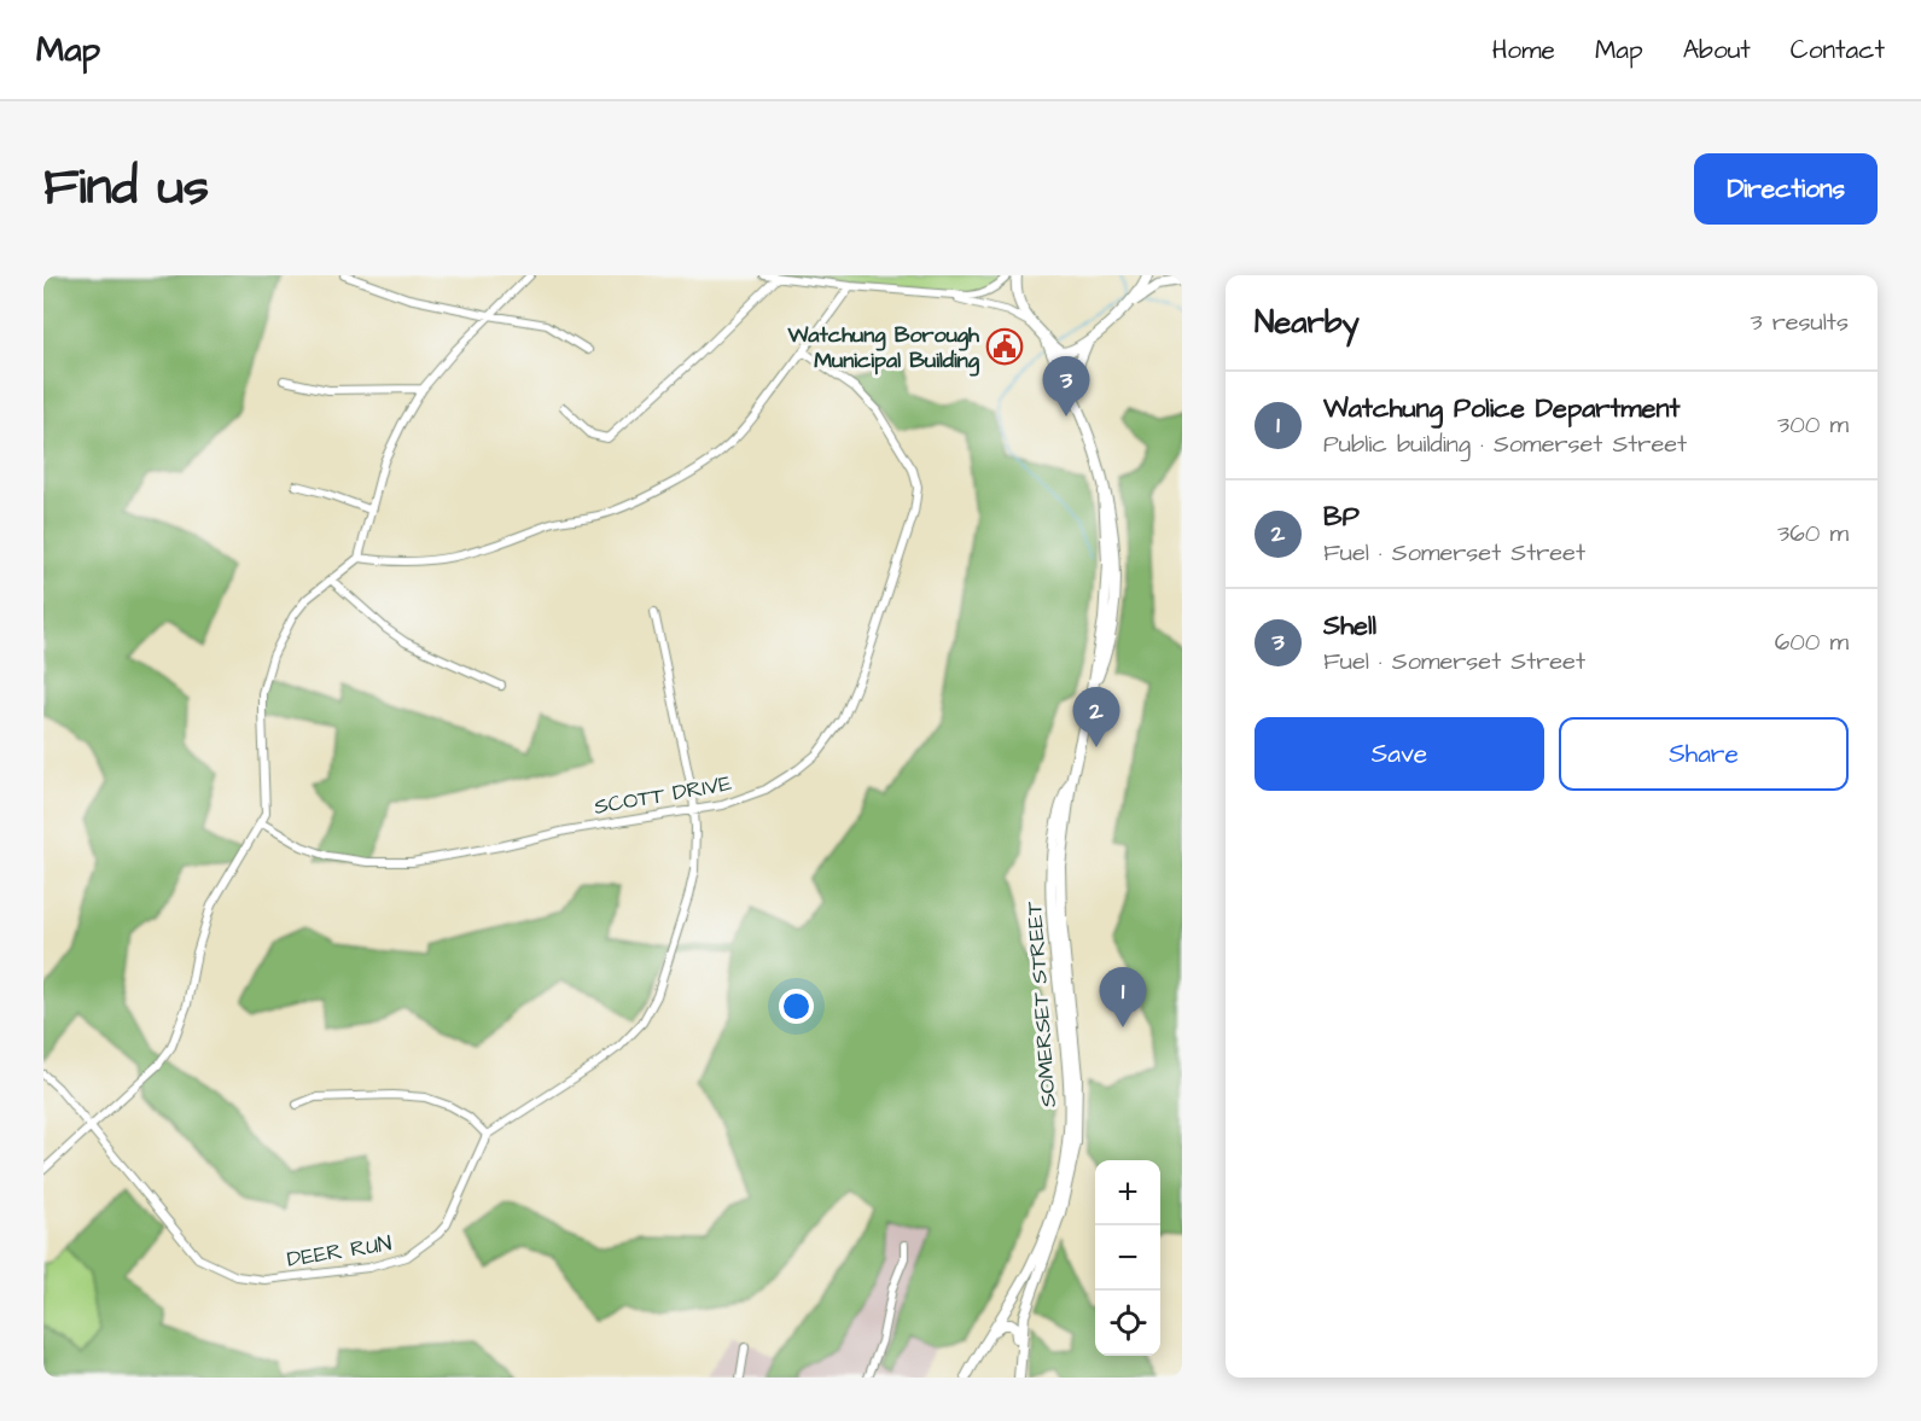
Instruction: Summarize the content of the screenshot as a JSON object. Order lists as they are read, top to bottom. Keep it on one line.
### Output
{"streets":{"main road":["SOMERSET STREET"],"street":["SCOTT DRIVE","DEER RUN"]},"places":{"public building":["Watchung Borough Municipal Building"]},"page":{"header":"Map","nav":["Home","Map","About","Contact"],"title":"Find us","buttons":["Directions",["Save","Share"]],"heading":["Nearby","3 results"],"pins":["3","2","1"],"list":[{"mark":"1","name":"Watchung Police Department","note":"Public building · Somerset Street","value":"300 m"},{"mark":"2","name":"BP","note":"Fuel · Somerset Street","value":"360 m"},{"mark":"3","name":"Shell","note":"Fuel · Somerset Street","value":"600 m"}],"map_buttons":["+","−"]}}
